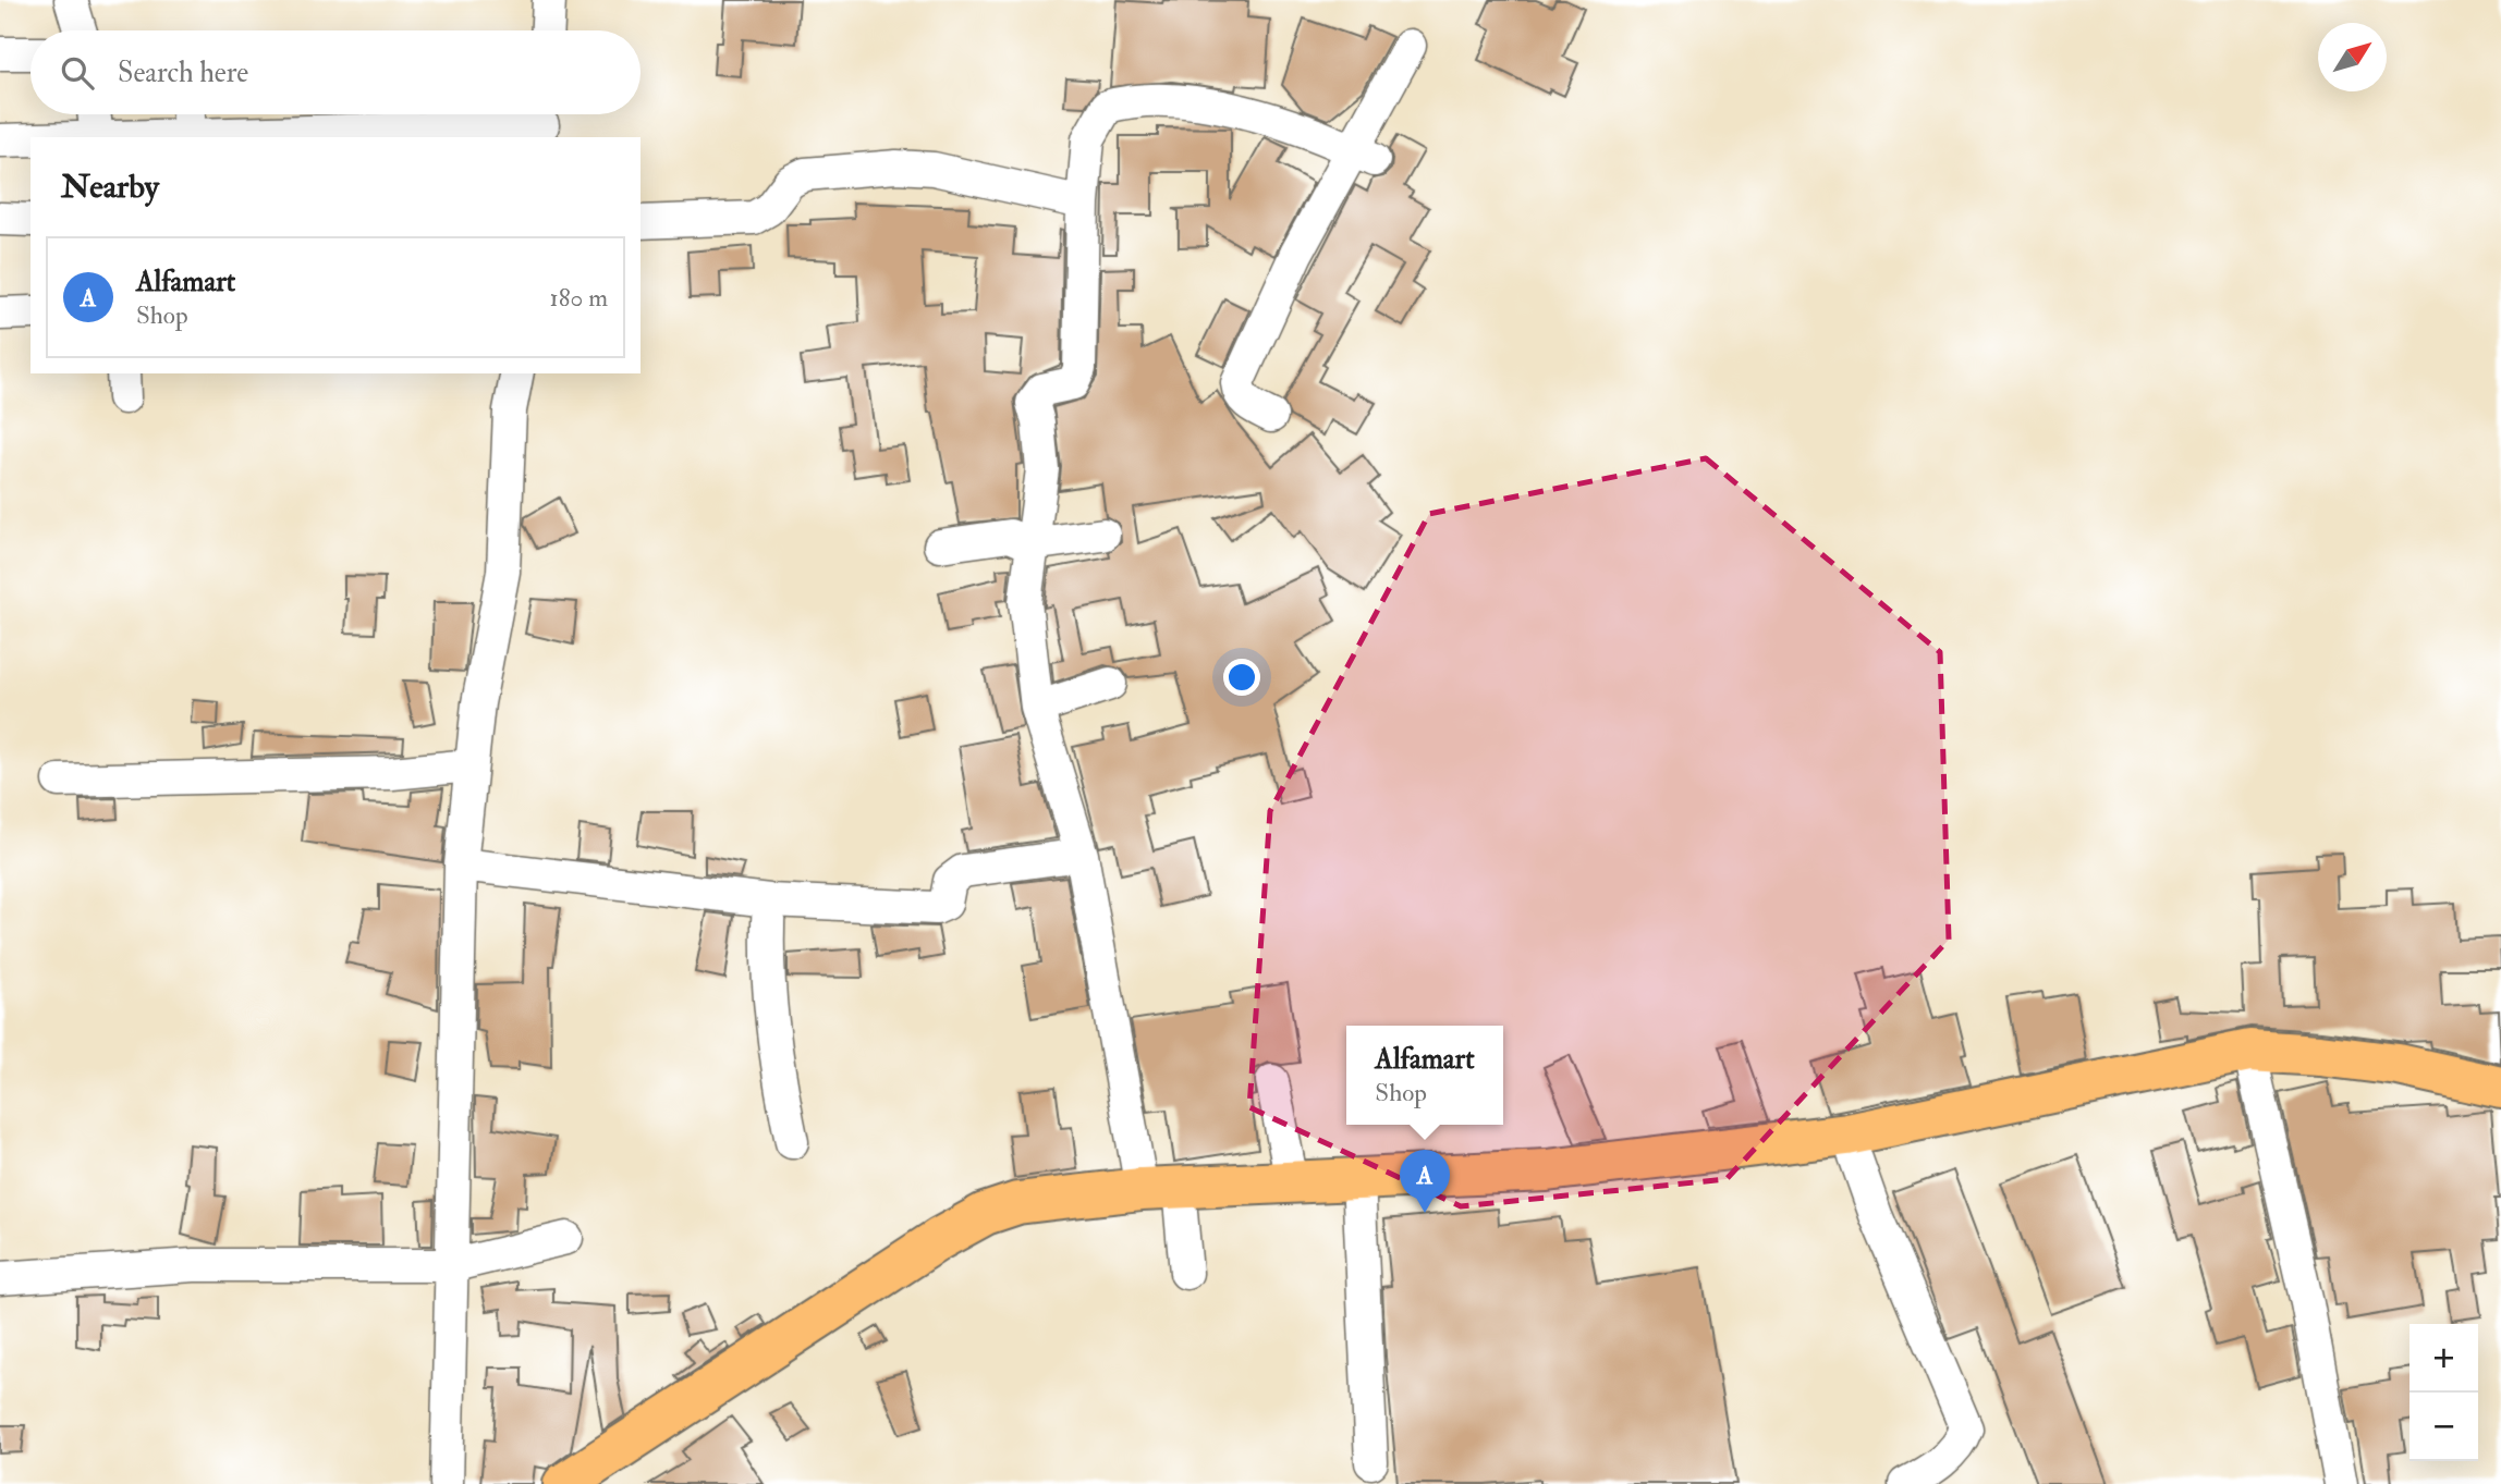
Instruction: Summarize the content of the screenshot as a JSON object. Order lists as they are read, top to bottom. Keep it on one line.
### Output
{"north":"top right","page":{"search":"Search here","heading":"Nearby","list":[{"mark":"A","name":"Alfamart","note":"Shop","value":"180 m"}],"popup":["Alfamart","Shop"],"pins":"A","map_buttons":["+","−"]}}
